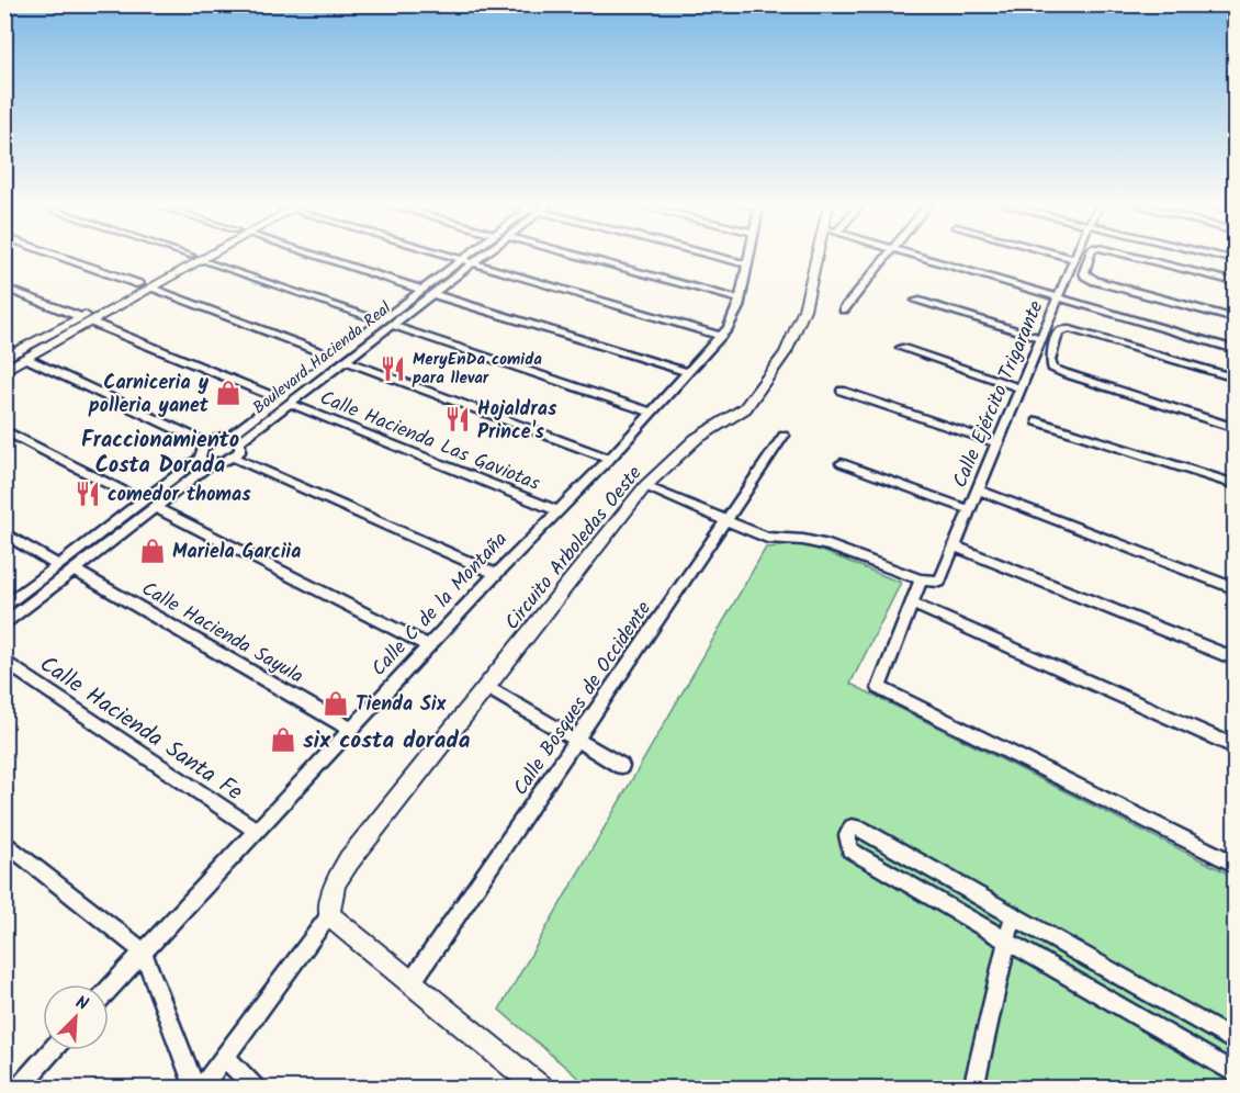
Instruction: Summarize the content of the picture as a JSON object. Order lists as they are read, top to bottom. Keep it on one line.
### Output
{"streets":{"street":["Boulevard Hacienda Real","Calle Ejército Trigarante","Calle Hacienda Las Gaviotas","Circuito Arboledas Oeste","Calle C de la Montaña","Calle Hacienda Sayula","Calle Bosques de Occidente","Calle Hacienda Santa Fe"]},"crossings":[["Boulevard Hacienda Real","Calle Hacienda Las Gaviotas"],["Calle Hacienda Las Gaviotas","Calle C de la Montaña"],["Calle C de la Montaña","Calle Hacienda Sayula"],["Calle C de la Montaña","Calle Hacienda Santa Fe"]],"districts":["Fraccionamiento Costa Dorada"],"places":{"restaurant":["MeryEnDa comida para llevar","Hojaldras Prince's","comedor thomas"],"shop":["Carniceria y polleria yanet","Mariela Garciia","Tienda Six","six costa dorada"]},"north":"top right"}
